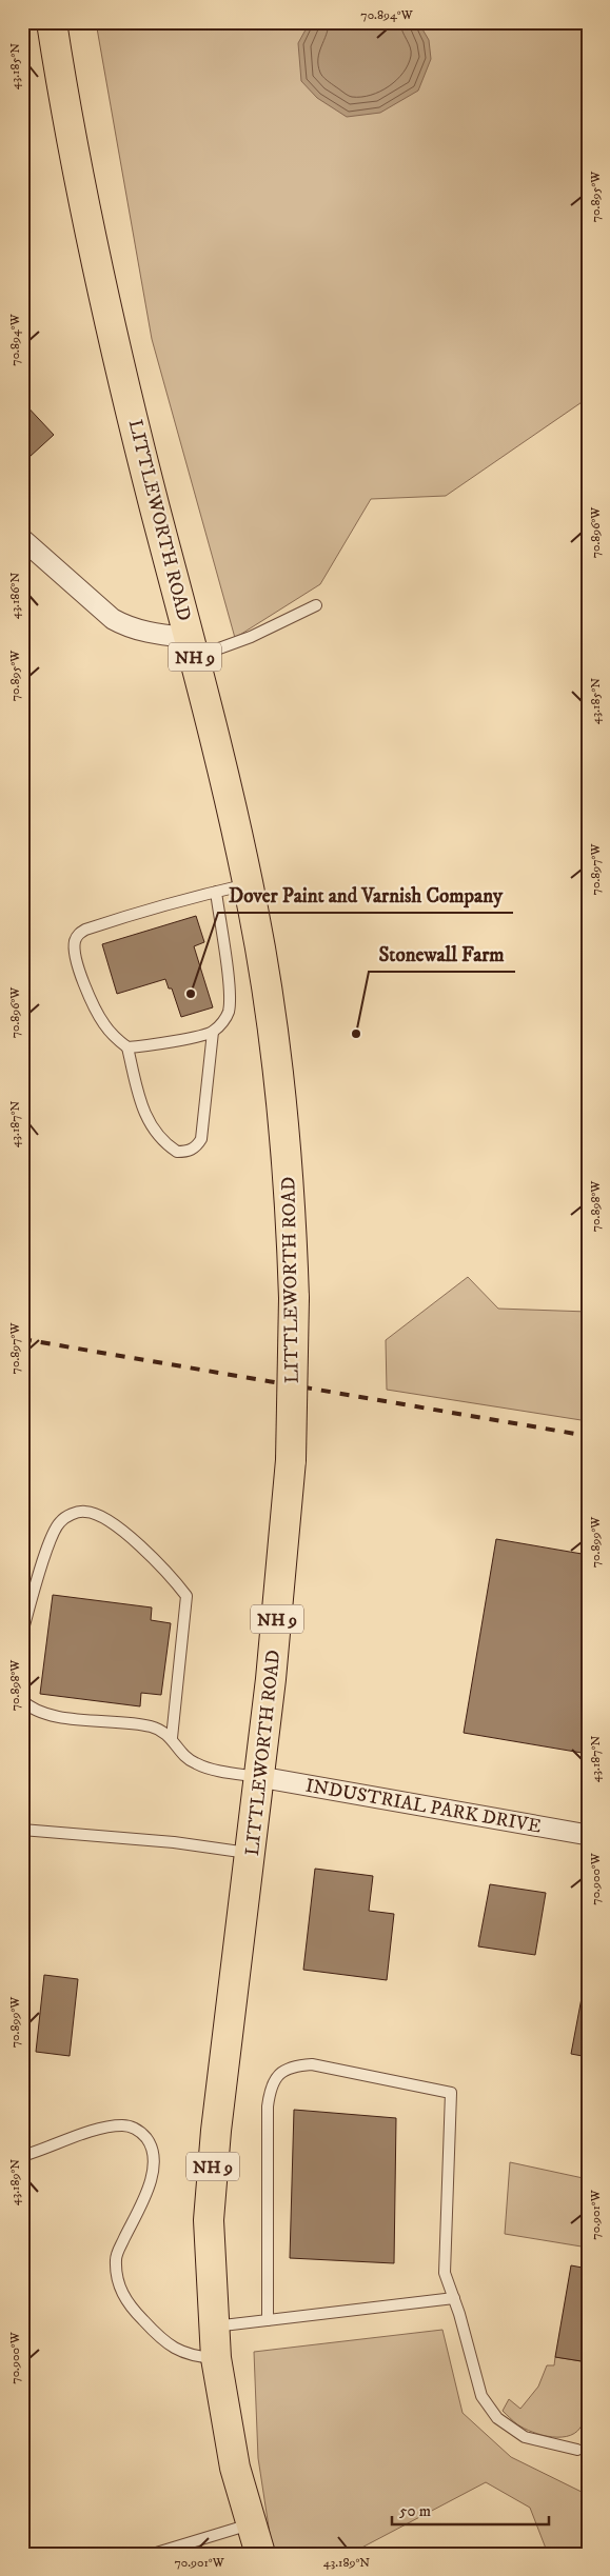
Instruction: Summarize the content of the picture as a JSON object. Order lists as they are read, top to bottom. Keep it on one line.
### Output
{"streets":{"main road":["LITTLEWORTH ROAD","NH 9"],"street":["INDUSTRIAL PARK DRIVE"]},"crossings":[["LITTLEWORTH ROAD","INDUSTRIAL PARK DRIVE"]],"places":["Dover Paint and Varnish Company","Stonewall Farm"],"scale_bar":"50 m","coordinates":["70.894°W","43.185°N","70.895°W","70.896°W","43.186°N","70.897°W","43.187°N","70.898°W","70.899°W","70.900°W","43.189°N","70.901°W"]}
